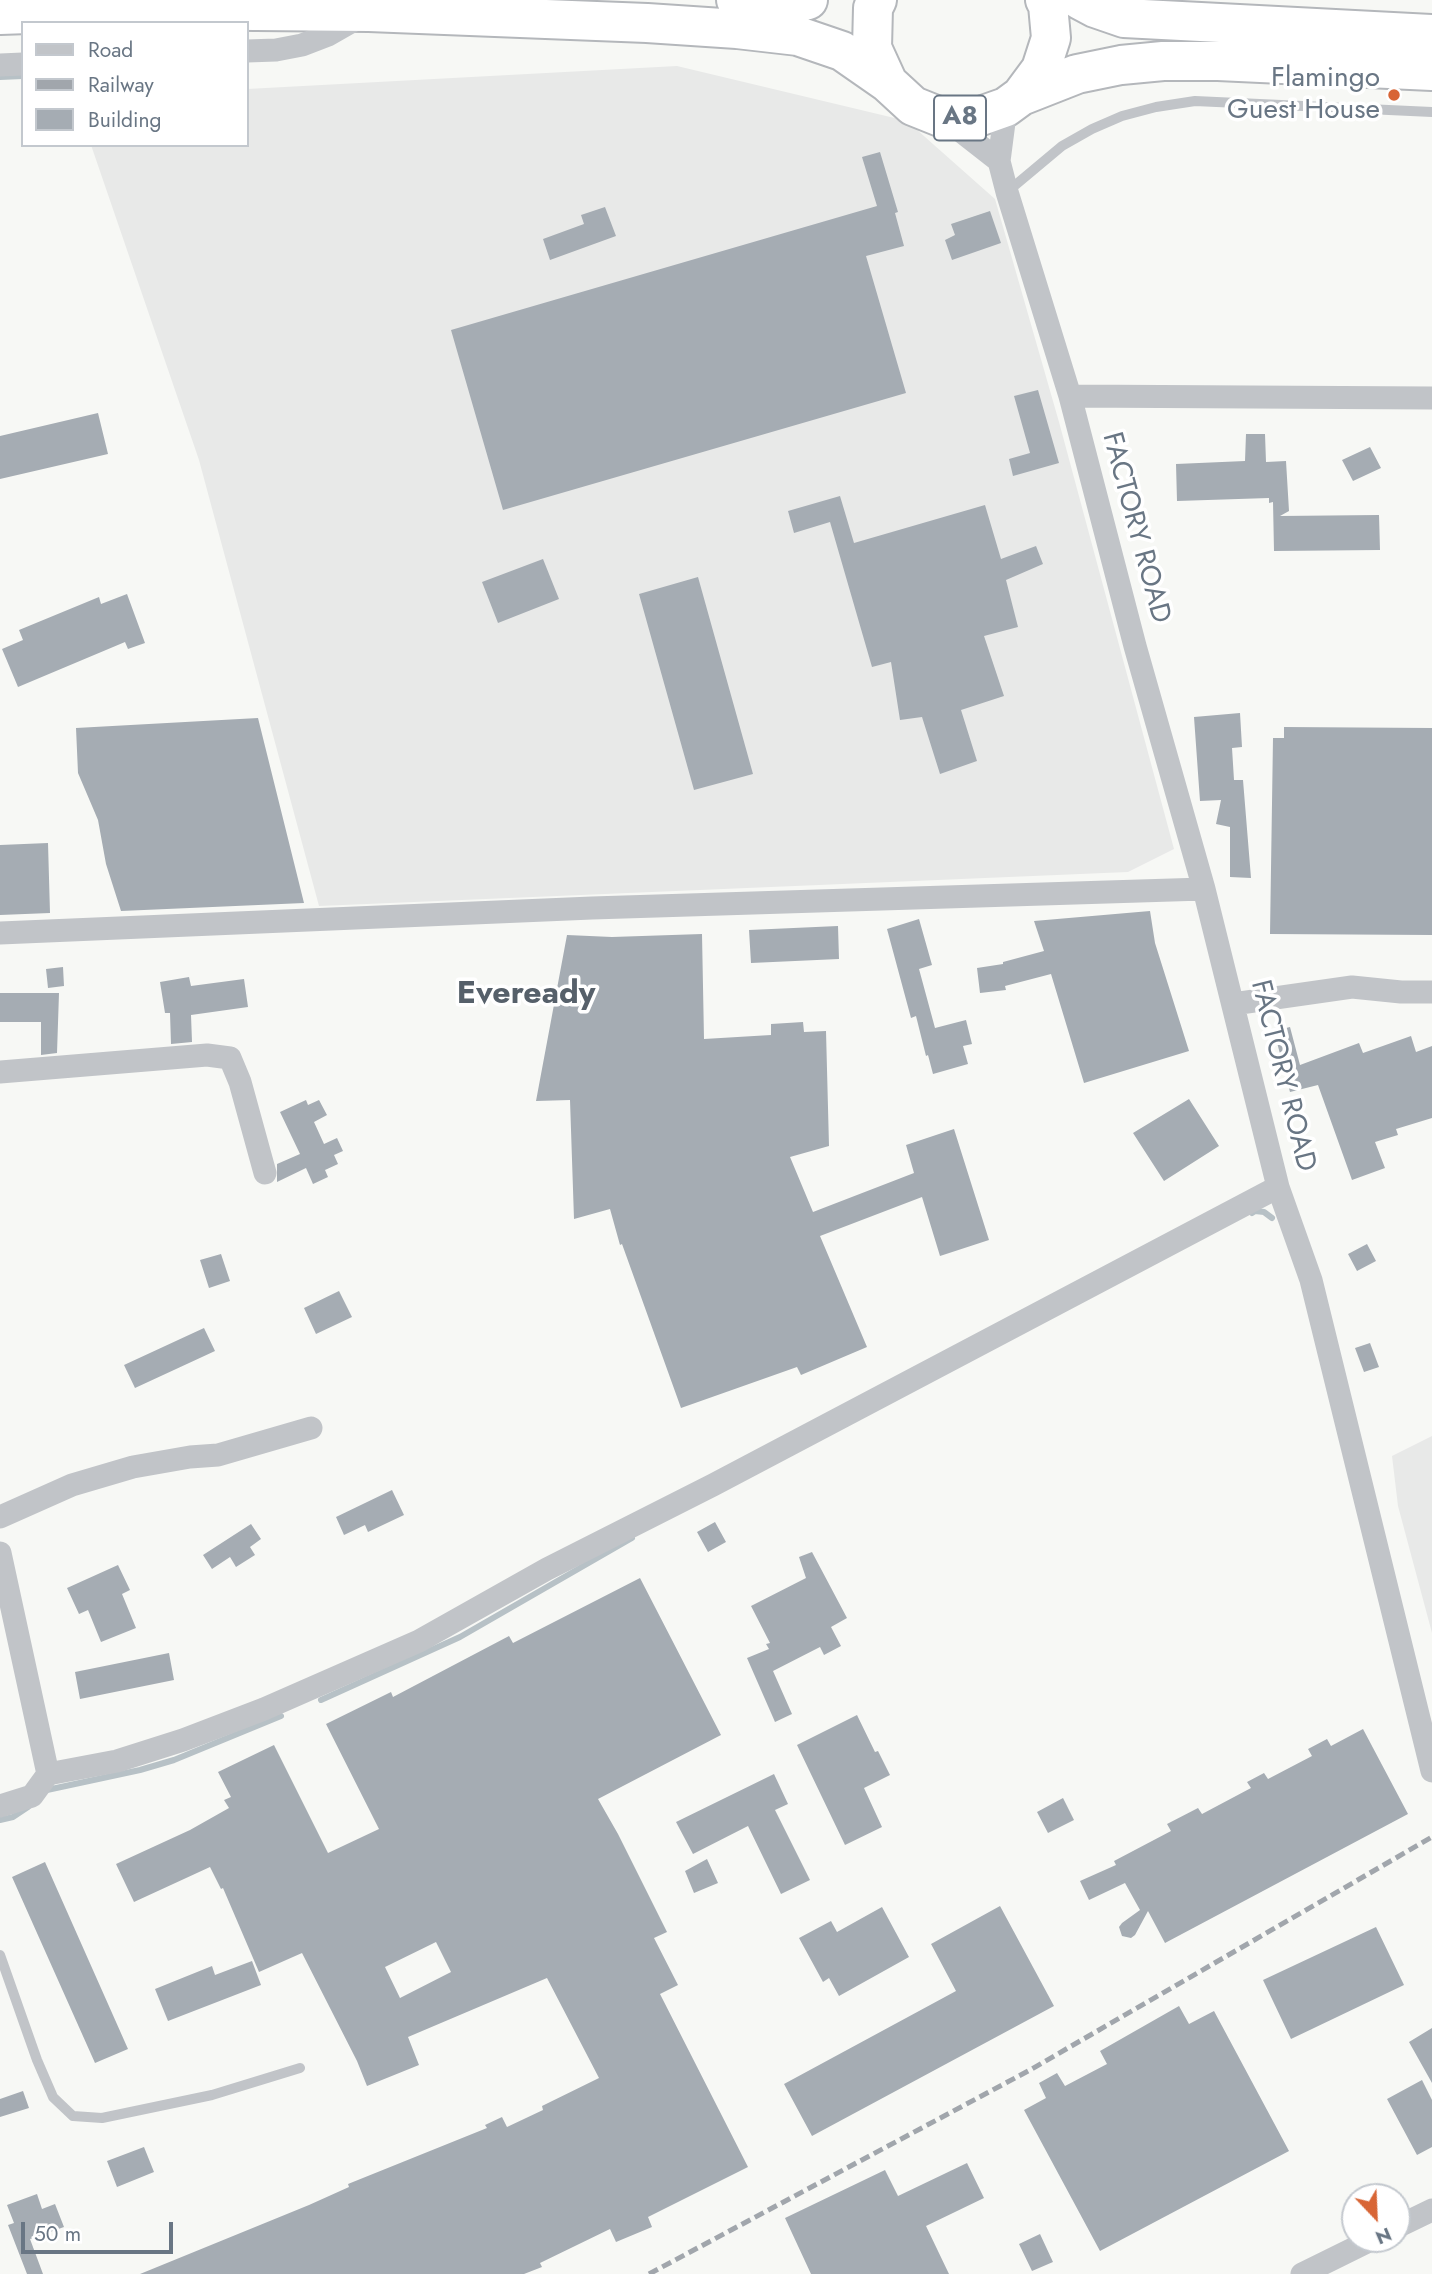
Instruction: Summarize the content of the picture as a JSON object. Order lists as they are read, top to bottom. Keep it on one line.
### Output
{"streets":{"highway":["A8"],"street":["FACTORY ROAD"]},"districts":["Eveready"],"places":["Flamingo Guest House"],"legend":["Road","Railway","Building"],"scale_bar":"50 m","north":"bottom right"}
